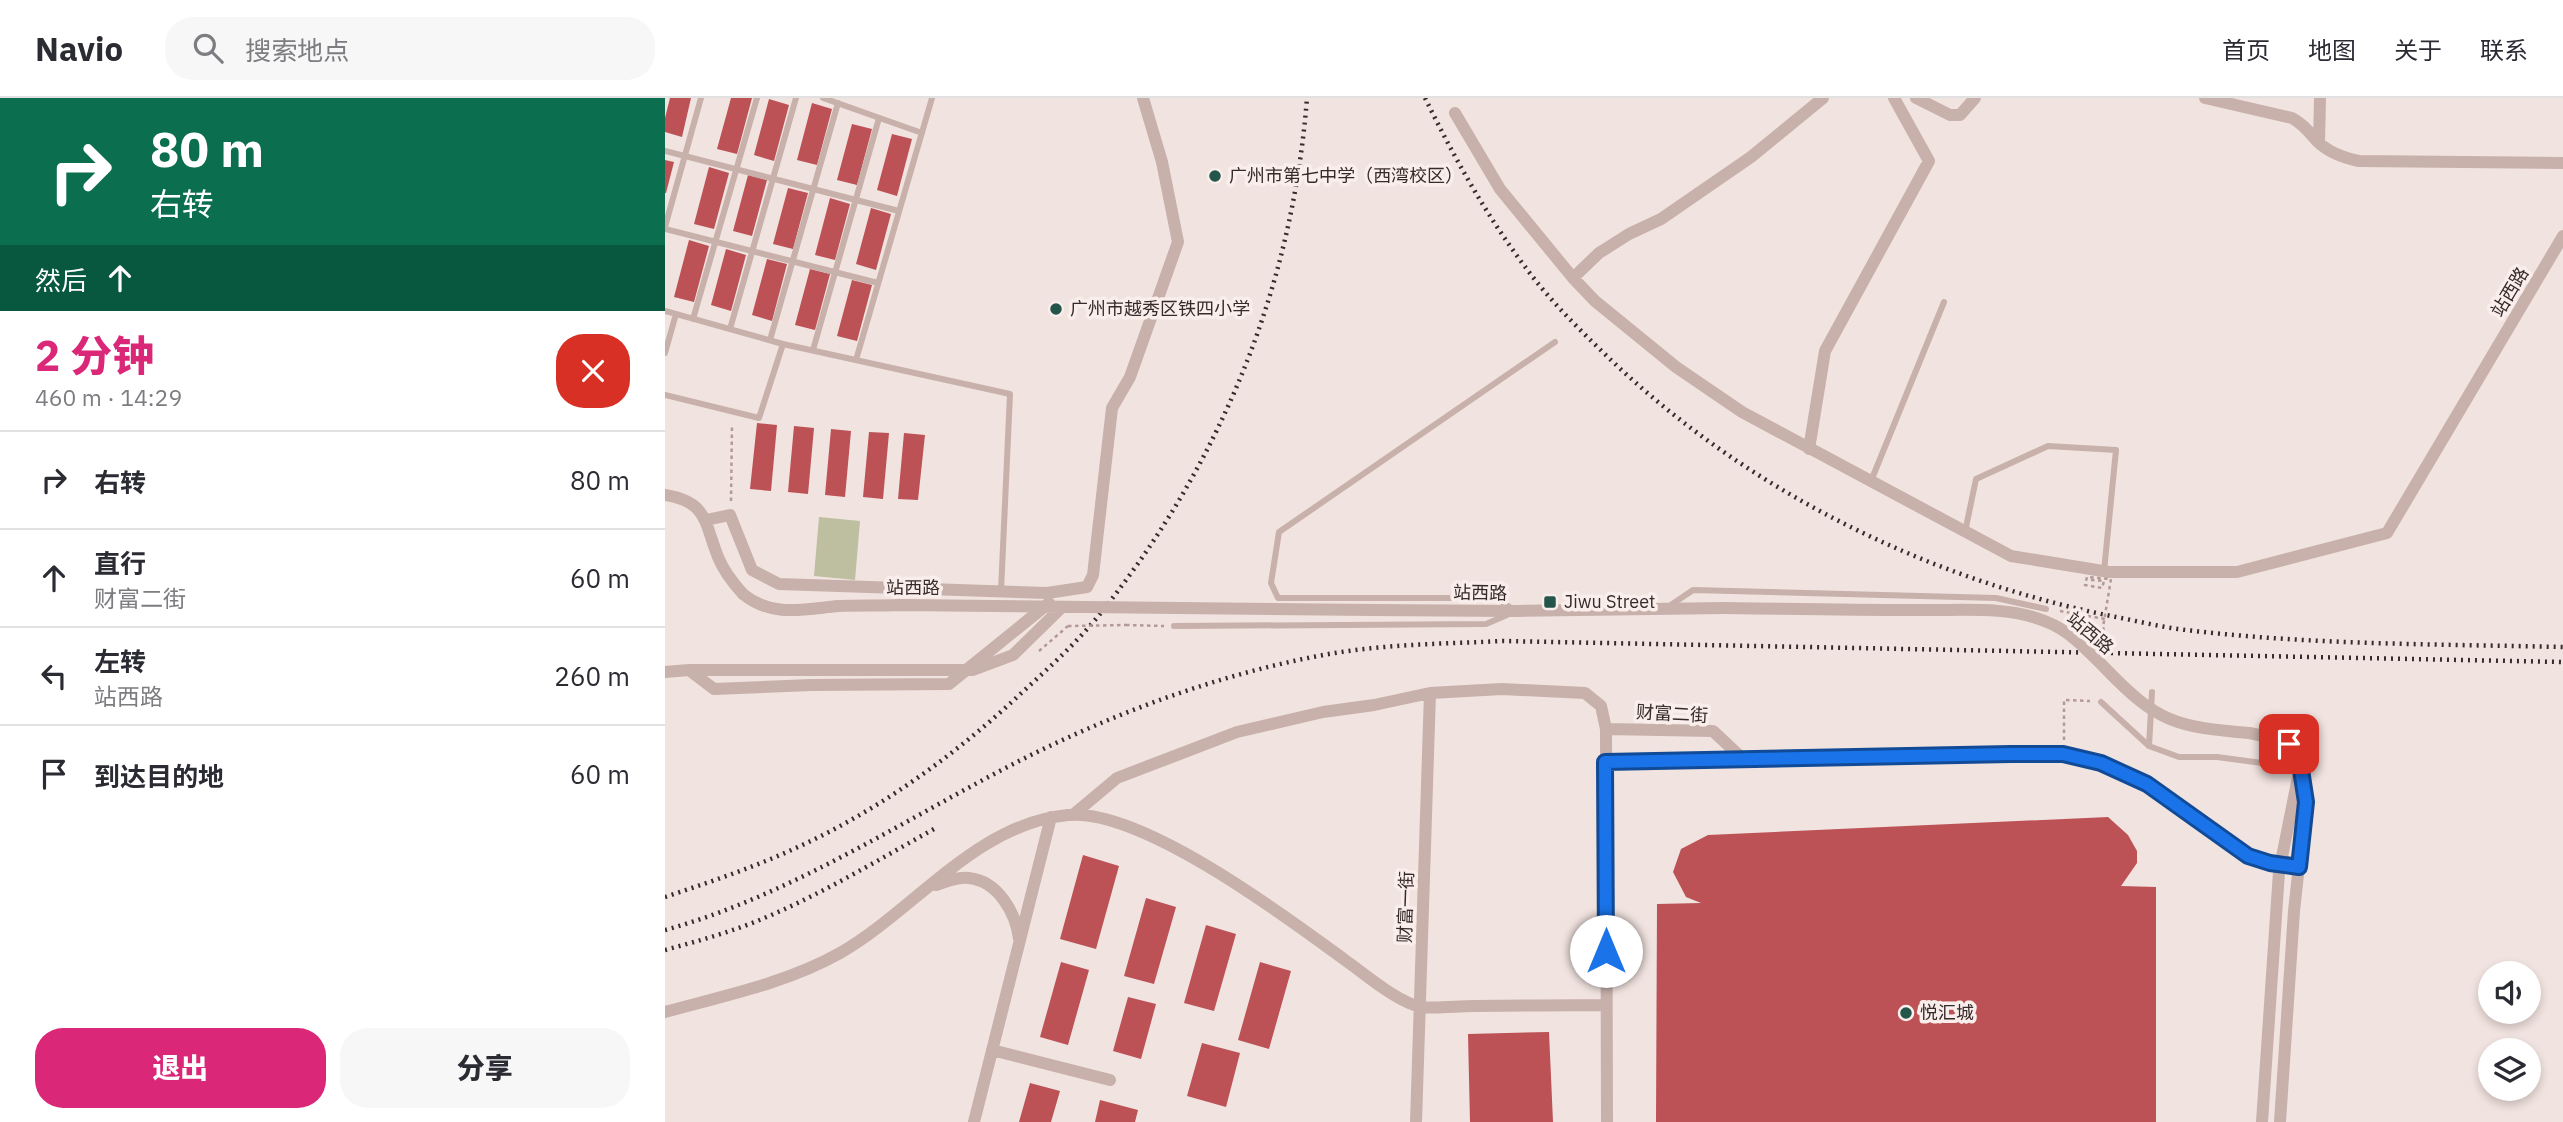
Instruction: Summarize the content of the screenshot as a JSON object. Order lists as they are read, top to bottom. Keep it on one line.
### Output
{"streets":{"street":["站西路","财富二街","财富一街"]},"places":{"other":["广州市第七中学（西湾校区）","广州市越秀区铁四小学","悦汇城"],"transit":["Jiwu Street"]},"page":{"header":"Navio","search":"搜索地点","nav":["首页","地图","关于","联系"],"turn":["80 m","右转"],"then":"然后","heading":["2 分钟","460 m · 14:29"],"list":[{"name":"右转","value":"80 m"},{"name":"直行","note":"财富二街","value":"60 m"},{"name":"左转","note":"站西路","value":"260 m"},{"name":"到达目的地","value":"60 m"}],"buttons":["退出","分享"]}}
